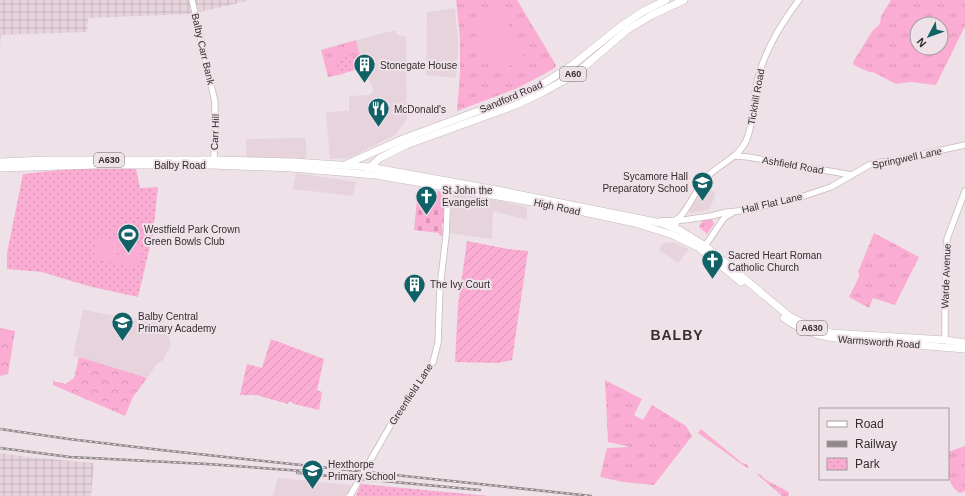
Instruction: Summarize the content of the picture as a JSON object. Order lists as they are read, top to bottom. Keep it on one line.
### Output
{"streets":{"main road":["A60","Sandford Road","A630","Balby Road","High Road","Warmsworth Road"],"street":["Balby Carr Bank","Tickhill Road","Carr Hill","Springwell Lane","Ashfield Road","Hall Flat Lane","Warde Avenue","Greenfield Lane"]},"crossings":[["Balby Carr Bank","Carr Hill"],["A60","Sandford Road"],["Sandford Road","Balby Road"],["Sandford Road","High Road"],["Tickhill Road","Ashfield Road"],["Carr Hill","Balby Road"],["Springwell Lane","Ashfield Road"],["Springwell Lane","Hall Flat Lane"],["A630","High Road"],["A630","Warde Avenue"],["A630","Warmsworth Road"],["Balby Road","High Road"],["Hall Flat Lane","Warmsworth Road"],["High Road","Warmsworth Road"],["High Road","Greenfield Lane"],["Warde Avenue","Warmsworth Road"]],"districts":["BALBY"],"places":{"building":["Stonegate House","The Ivy Court"],"restaurant":["McDonald's"],"school or university":["Sycamore Hall Preparatory School","Balby Central Primary Academy","Hexthorpe Primary School"],"church":["St John the Evangelist","Sacred Heart Roman Catholic Church"],"sports":["Westfield Park Crown Green Bowls Club"]},"legend":["Road","Railway","Park"],"north":"bottom left"}
